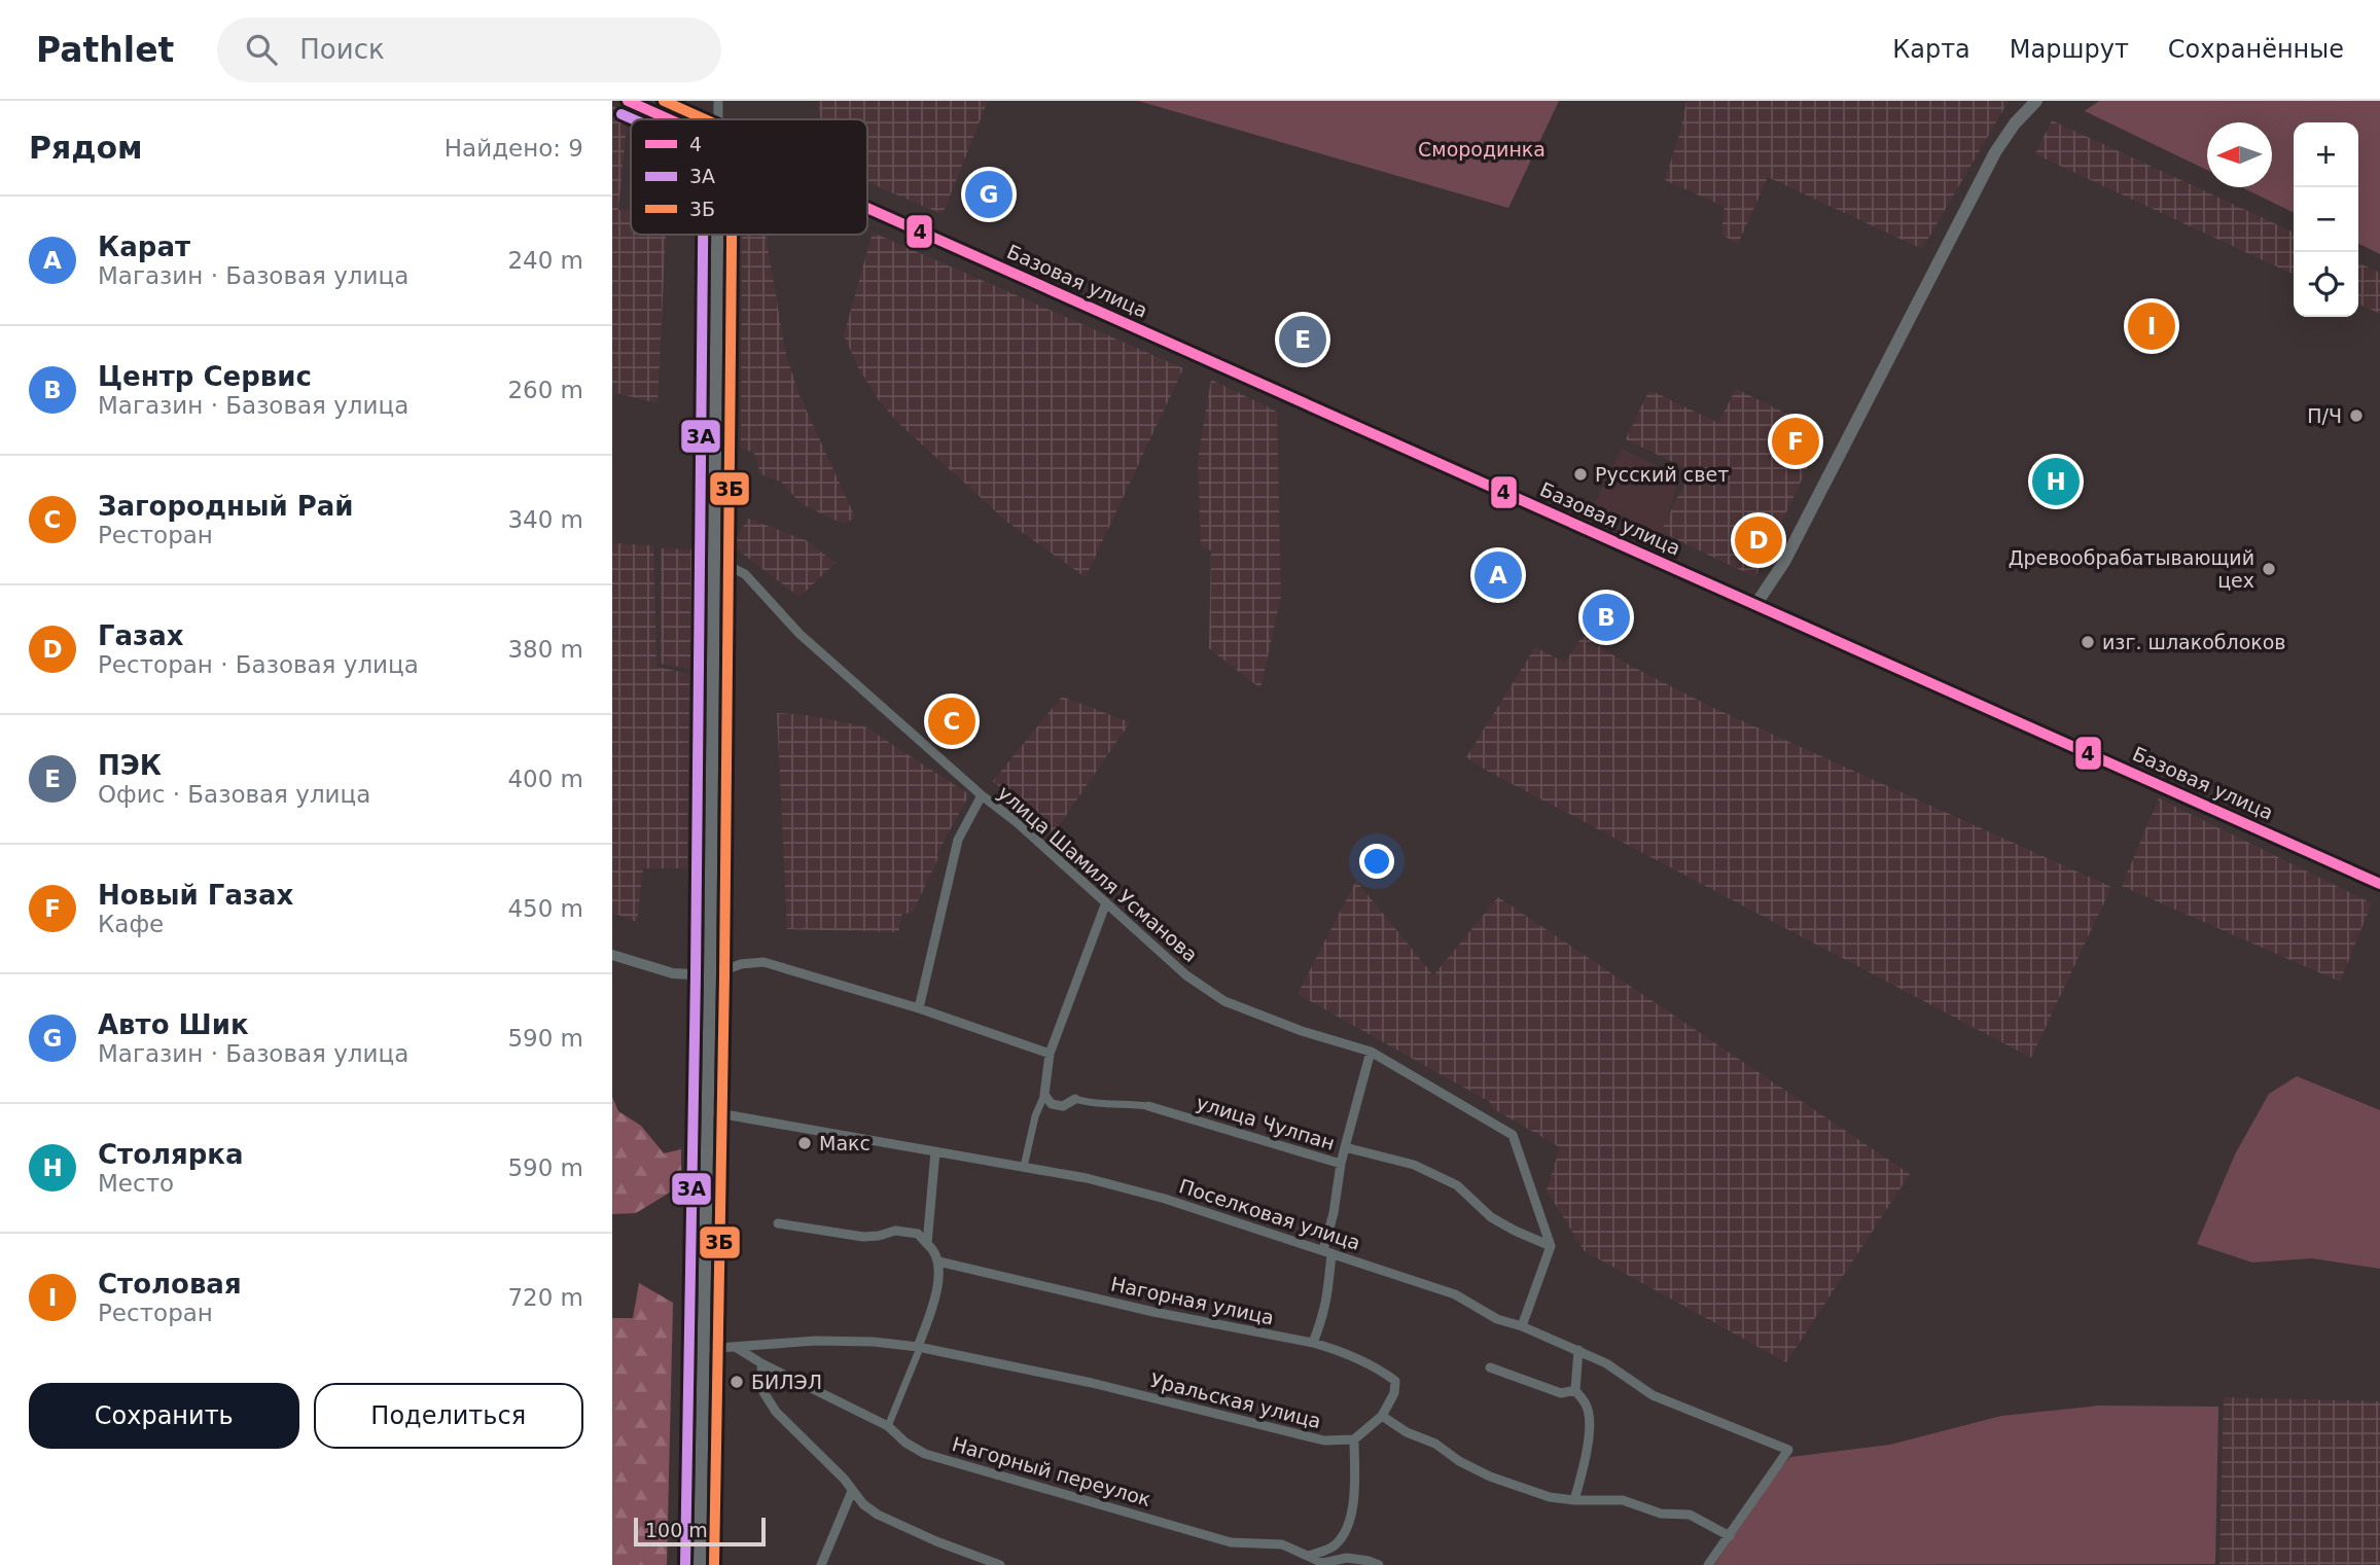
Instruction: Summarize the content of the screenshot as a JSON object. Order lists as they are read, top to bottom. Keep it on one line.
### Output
{"streets":{"main road":["Базовая улица"],"street":["улица Шамиля Усманова","улица Чулпан","Поселковая улица","Нагорная улица","Уральская улица","Нагорный переулок"]},"crossings":[["улица Шамиля Усманова","улица Чулпан"],["Уральская улица","Нагорный переулок"]],"parks":["Смородинка"],"places":["П/Ч","Русский свет","Древообрабатывающий цех","изг. шлакоблоков","Макс","БИЛЭЛ"],"lines":["transit line 4","transit line 3Б","transit line 3А"],"legend":["4","3А","3Б"],"scale_bar":"100 m","north":"left","page":{"header":"Pathlet","search":"Поиск","nav":["Карта","Маршрут","Сохранённые"],"heading":["Рядом","Найдено: 9"],"map_buttons":["+","−"],"pins":["G","I","E","F","H","D","A","B","C"],"list":[{"mark":"A","name":"Карат","note":"Магазин · Базовая улица","value":"240 m"},{"mark":"B","name":"Центр Сервис","note":"Магазин · Базовая улица","value":"260 m"},{"mark":"C","name":"Загородный Рай","note":"Ресторан","value":"340 m"},{"mark":"D","name":"Газах","note":"Ресторан · Базовая улица","value":"380 m"},{"mark":"E","name":"ПЭК","note":"Офис · Базовая улица","value":"400 m"},{"mark":"F","name":"Новый Газах","note":"Кафе","value":"450 m"},{"mark":"G","name":"Авто Шик","note":"Магазин · Базовая улица","value":"590 m"},{"mark":"H","name":"Столярка","note":"Место","value":"590 m"},{"mark":"I","name":"Столовая","note":"Ресторан","value":"720 m"}],"buttons":["Сохранить","Поделиться"],"scale":"100 m"}}
